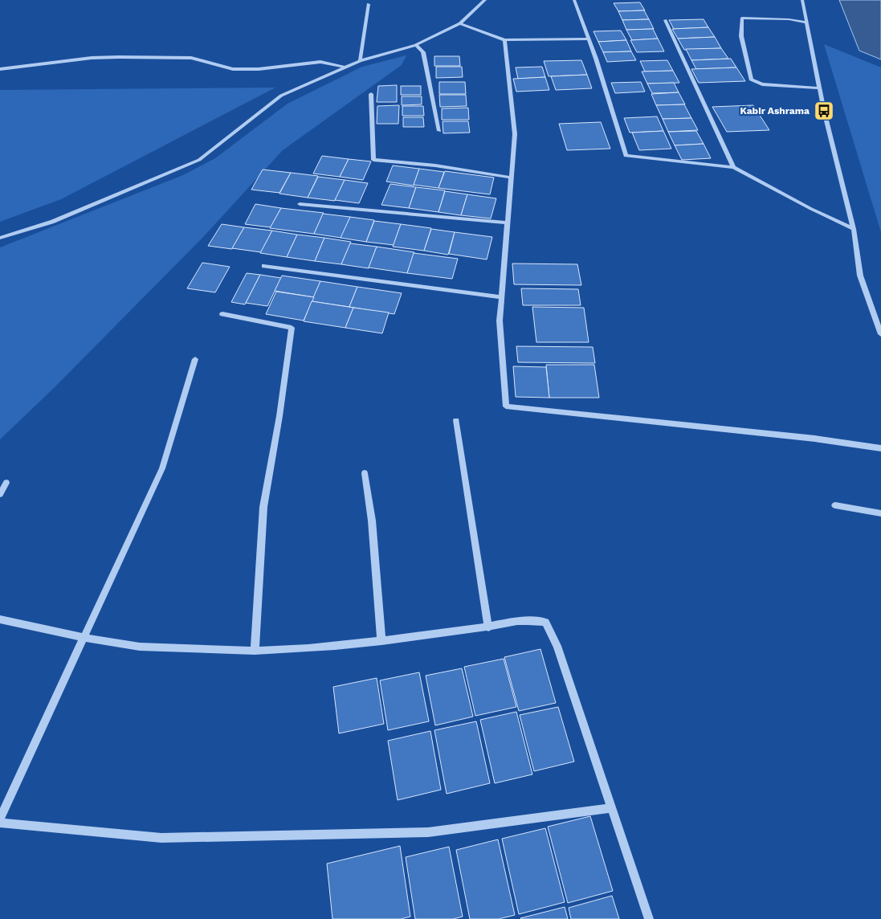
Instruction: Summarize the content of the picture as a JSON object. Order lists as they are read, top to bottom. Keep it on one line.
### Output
{"places":{"bus stop":["Kabir Ashrama"]}}
